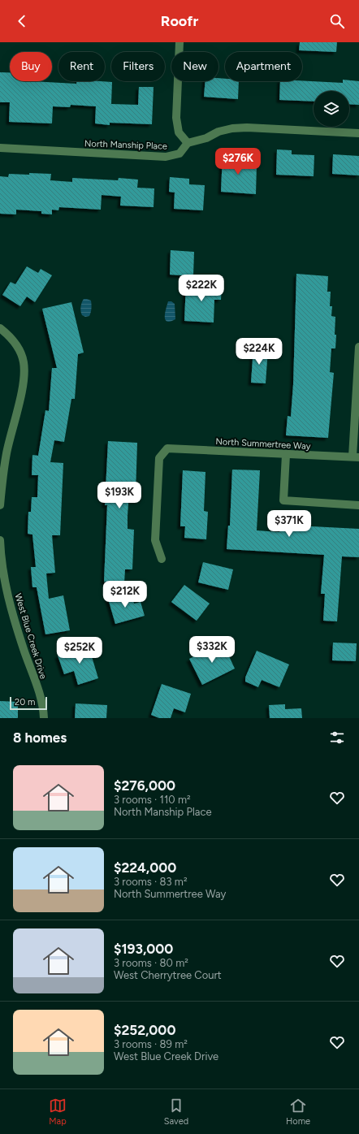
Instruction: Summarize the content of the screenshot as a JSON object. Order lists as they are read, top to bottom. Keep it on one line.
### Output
{"streets":{"street":["North Manship Place","North Summertree Way","West Blue Creek Drive"]},"scale_bar":"20 m","page":{"header":"Roofr","chip":["Buy","Rent","Filters","New","Apartment"],"price":["$276K","$222K","$224K","$193K","$371K","$212K","$332K","$252K"],"scale":"20 m","heading":"8 homes","list":[{"name":"$276,000","note":"3 rooms · 110 m² · North Manship Place"},{"name":"$224,000","note":"3 rooms · 83 m² · North Summertree Way"},{"name":"$193,000","note":"3 rooms · 80 m² · West Cherrytree Court"},{"name":"$252,000","note":"3 rooms · 89 m² · West Blue Creek Drive"}],"tabs":["Map","Saved","Home"]}}
